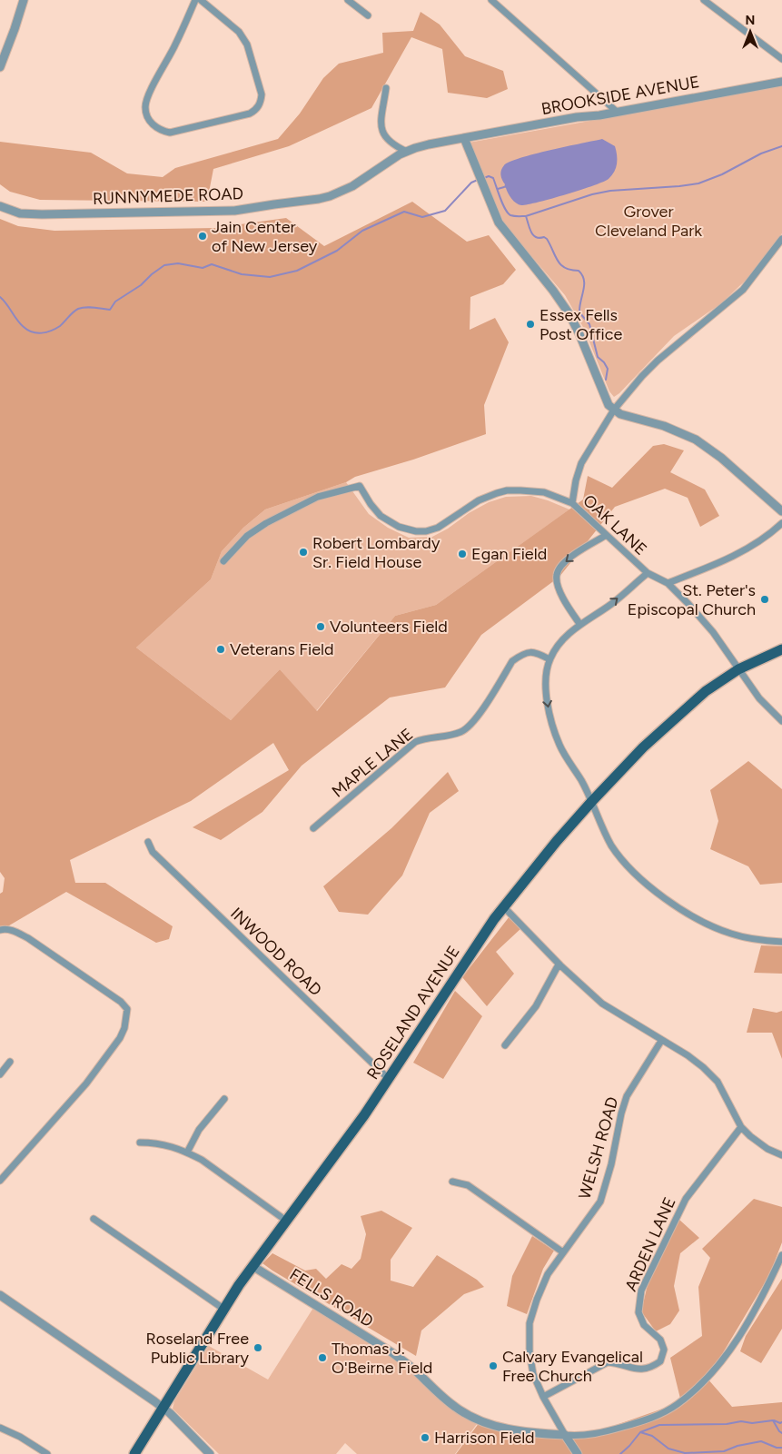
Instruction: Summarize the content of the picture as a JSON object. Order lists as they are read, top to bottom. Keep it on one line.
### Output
{"streets":{"main road":["ROSELAND AVENUE"],"street":["BROOKSIDE AVENUE","RUNNYMEDE ROAD","OAK LANE","MAPLE LANE","INWOOD ROAD","WELSH ROAD","ARDEN LANE","FELLS ROAD"]},"crossings":[["BROOKSIDE AVENUE","RUNNYMEDE ROAD"],["OAK LANE","ROSELAND AVENUE"],["INWOOD ROAD","ROSELAND AVENUE"],["ROSELAND AVENUE","FELLS ROAD"],["WELSH ROAD","ARDEN LANE"],["WELSH ROAD","FELLS ROAD"]],"parks":["Grover Cleveland Park"],"places":["Jain Center of New Jersey","Essex Fells Post Office","Robert Lombardy Sr. Field House","Egan Field","St. Peter's Episcopal Church","Volunteers Field","Veterans Field","Roseland Free Public Library","Thomas J. O'Beirne Field","Calvary Evangelical Free Church","Harrison Field"],"north":"top"}
